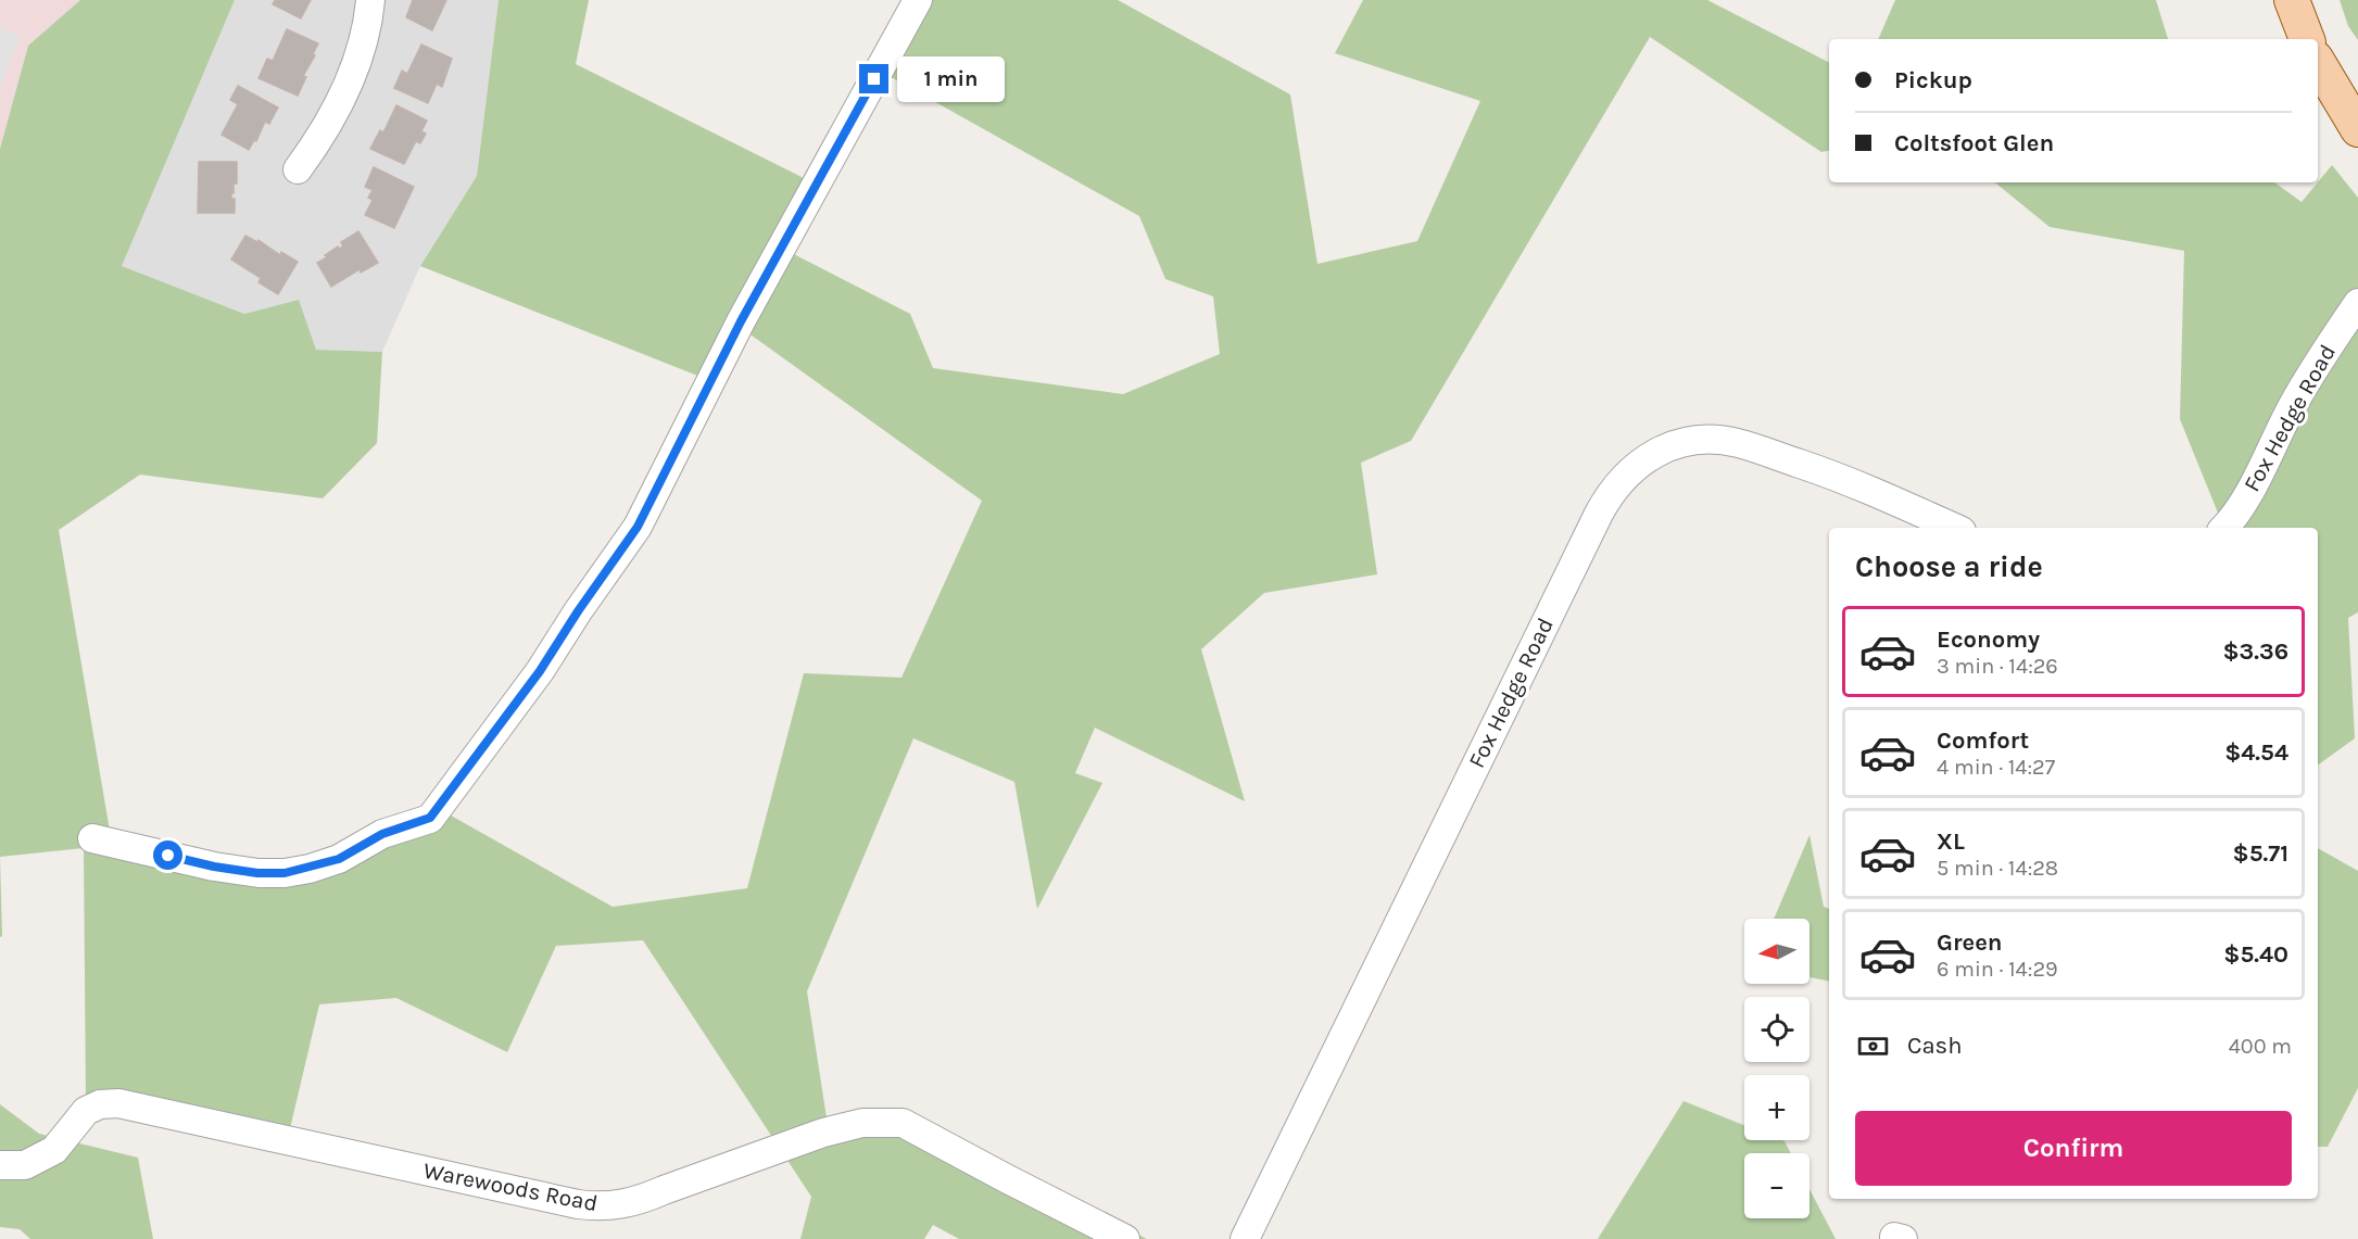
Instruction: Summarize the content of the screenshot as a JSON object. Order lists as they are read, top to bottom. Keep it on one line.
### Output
{"streets":{"street":["Fox Hedge Road","Warewoods Road"]},"north":"left","page":{"banner":["Pickup","Coltsfoot Glen"],"bubble":"1 min","heading":"Choose a ride","list":[{"name":"Economy","note":"3 min · 14:26","value":"$3.36"},{"name":"Comfort","note":"4 min · 14:27","value":"$4.54"},{"name":"XL","note":"5 min · 14:28","value":"$5.71"},{"name":"Green","note":"6 min · 14:29","value":"$5.40"}],"map_buttons":["+","−"],"pay":["Cash","400 m"],"buttons":"Confirm"}}
